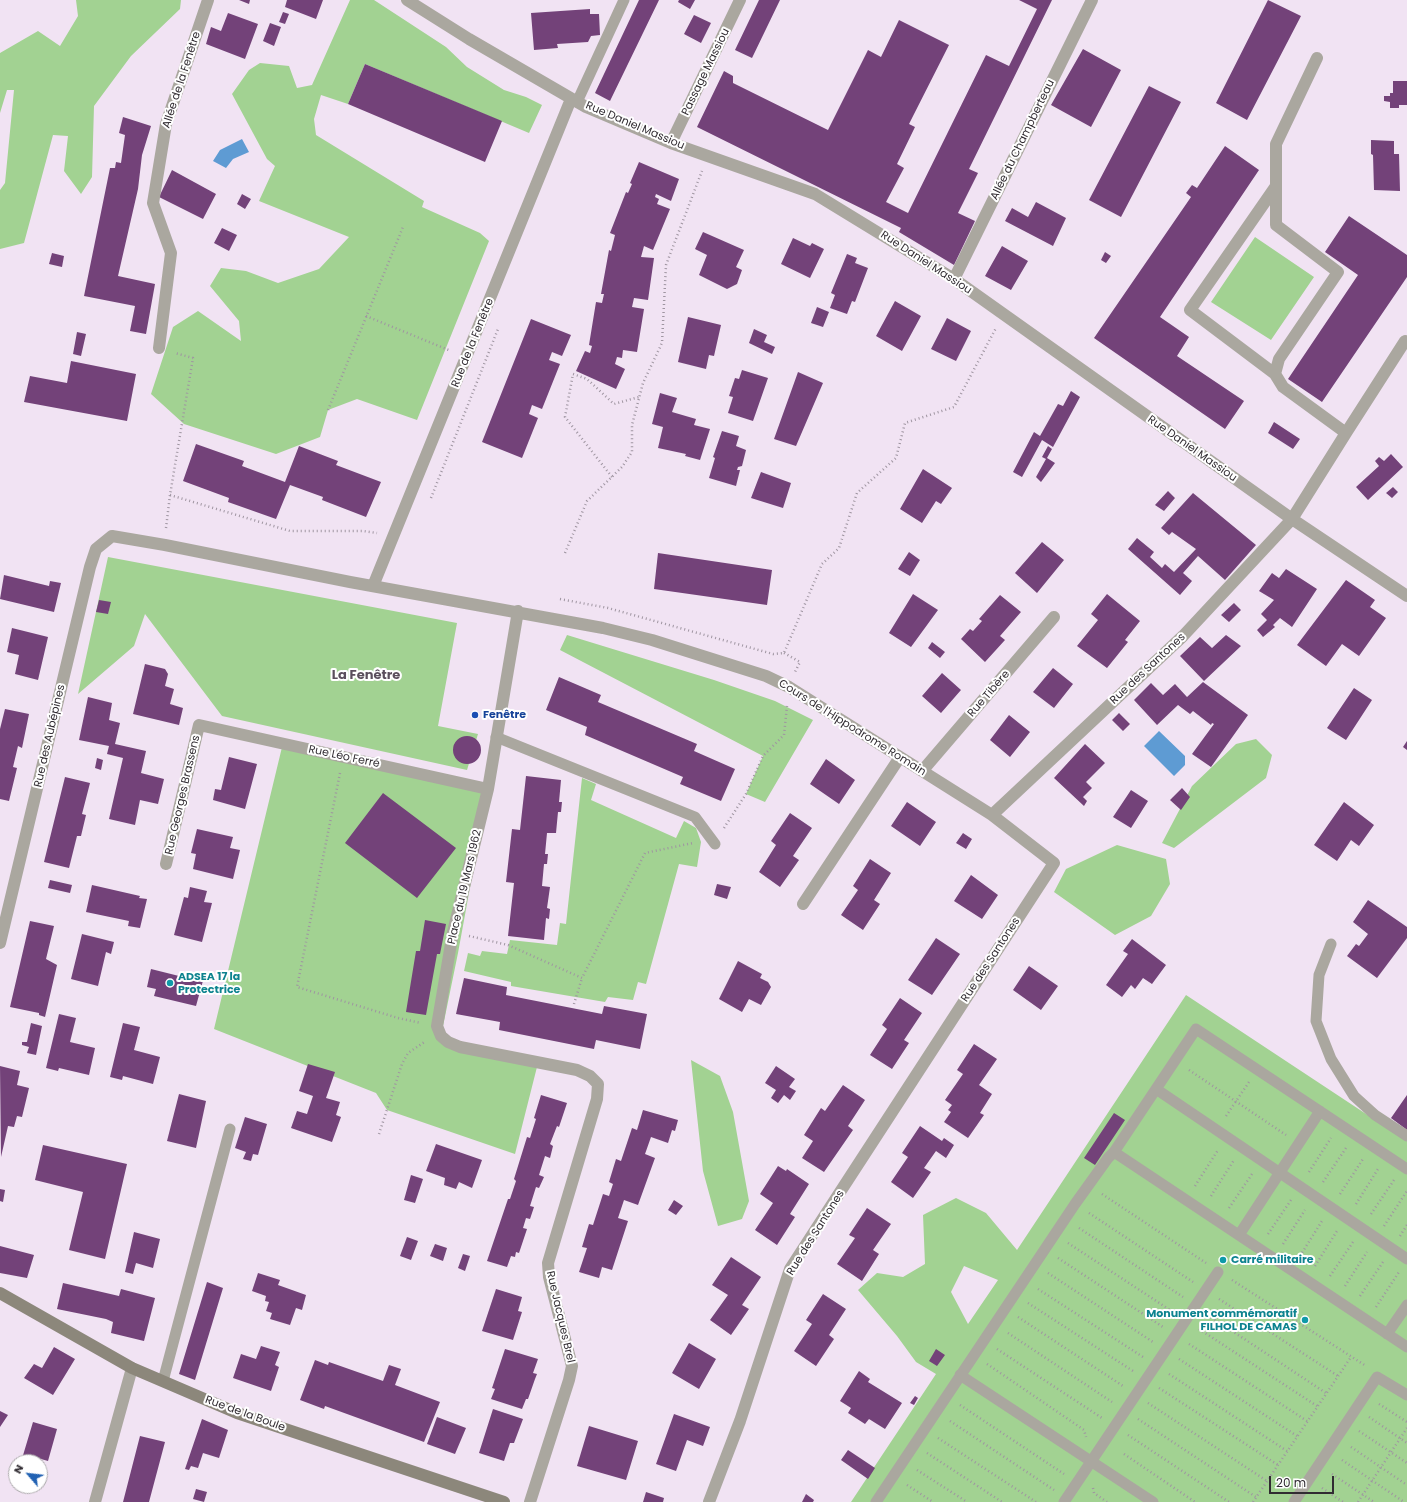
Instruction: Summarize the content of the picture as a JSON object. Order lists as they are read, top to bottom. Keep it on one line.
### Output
{"streets":{"street":["Passage Massiou","Allée de la Fenêtre","Rue Daniel Massiou","Allée du Champberteau","Rue de la Fenêtre","Rue des Santones","Rue Tibère","Cours de l'Hippodrome Romain","Rue des Aubépines","Rue Léo Ferré","Rue Georges Brassens","Place du 19 Mars 1962","Rue Jacques Brel","Rue de la Boule"]},"crossings":[["Passage Massiou","Rue Daniel Massiou"],["Rue Daniel Massiou","Allée du Champberteau"],["Rue Daniel Massiou","Rue de la Fenêtre"],["Rue Daniel Massiou","Rue des Santones"],["Rue de la Fenêtre","Cours de l'Hippodrome Romain"],["Rue des Santones","Cours de l'Hippodrome Romain"],["Rue Tibère","Cours de l'Hippodrome Romain"],["Cours de l'Hippodrome Romain","Rue des Aubépines"],["Cours de l'Hippodrome Romain","Place du 19 Mars 1962"],["Rue Léo Ferré","Rue Georges Brassens"],["Rue Léo Ferré","Place du 19 Mars 1962"],["Place du 19 Mars 1962","Rue Jacques Brel"]],"districts":["La Fenêtre"],"places":["Fenêtre","ADSEA 17 la Protectrice","Carré militaire","Monument commémoratif FILHOL DE CAMAS"],"scale_bar":"20 m","north":"top left"}
